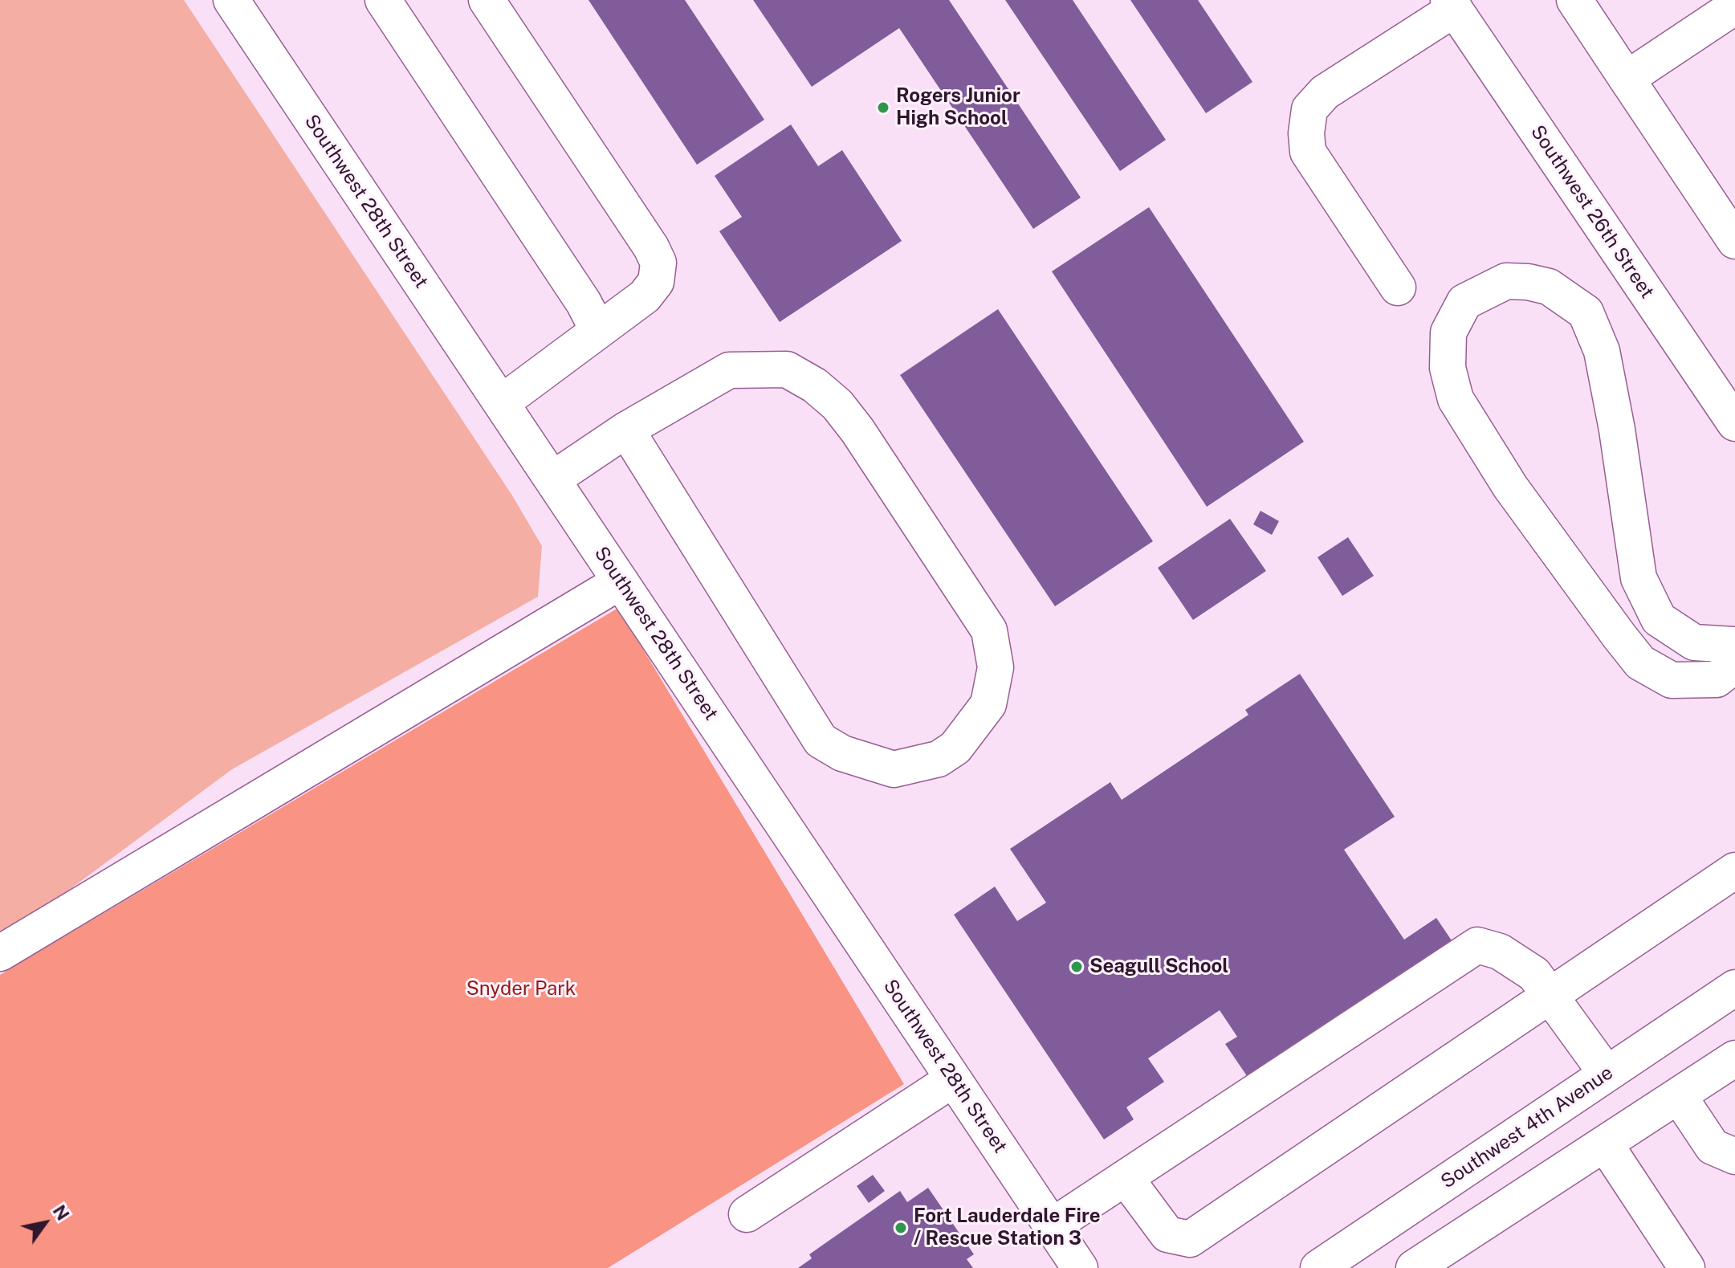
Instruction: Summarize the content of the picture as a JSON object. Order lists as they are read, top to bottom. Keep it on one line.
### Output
{"streets":{"street":["Southwest 28th Street","Southwest 26th Street","Southwest 4th Avenue"]},"parks":["Snyder Park"],"places":["Rogers Junior High School","Seagull School","Fort Lauderdale Fire / Rescue Station 3"],"north":"top right"}
